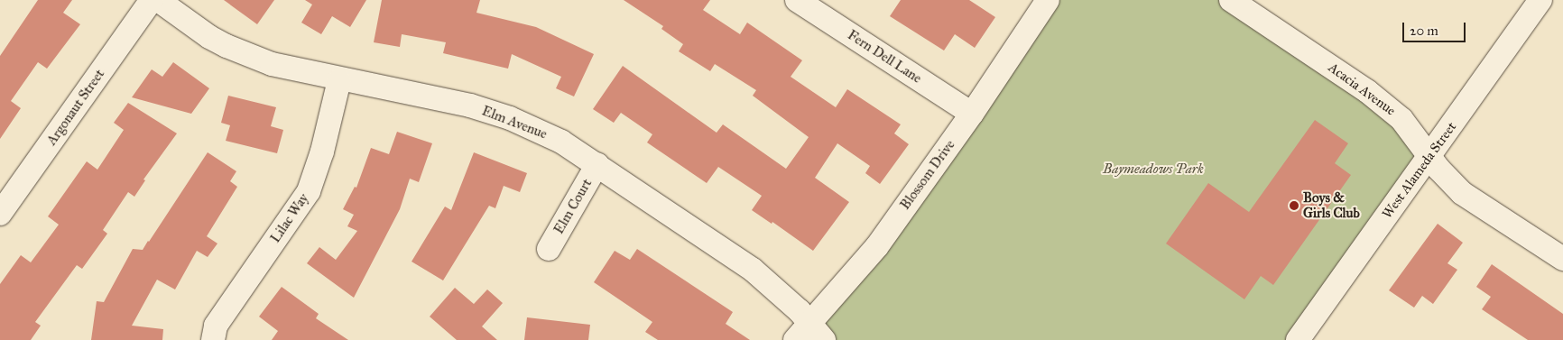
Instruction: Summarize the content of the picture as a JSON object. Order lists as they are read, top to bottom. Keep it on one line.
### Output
{"streets":{"street":["Fern Dell Lane","Acacia Avenue","Argonaut Street","Elm Avenue","West Alameda Street","Blossom Drive","Elm Court","Lilac Way"]},"crossings":[["Fern Dell Lane","Blossom Drive"],["Acacia Avenue","West Alameda Street"],["Elm Avenue","Blossom Drive"],["Elm Avenue","Elm Court"],["Elm Avenue","Lilac Way"]],"parks":["Baymeadows Park"],"places":["Boys & Girls Club"],"scale_bar":"20 m"}
